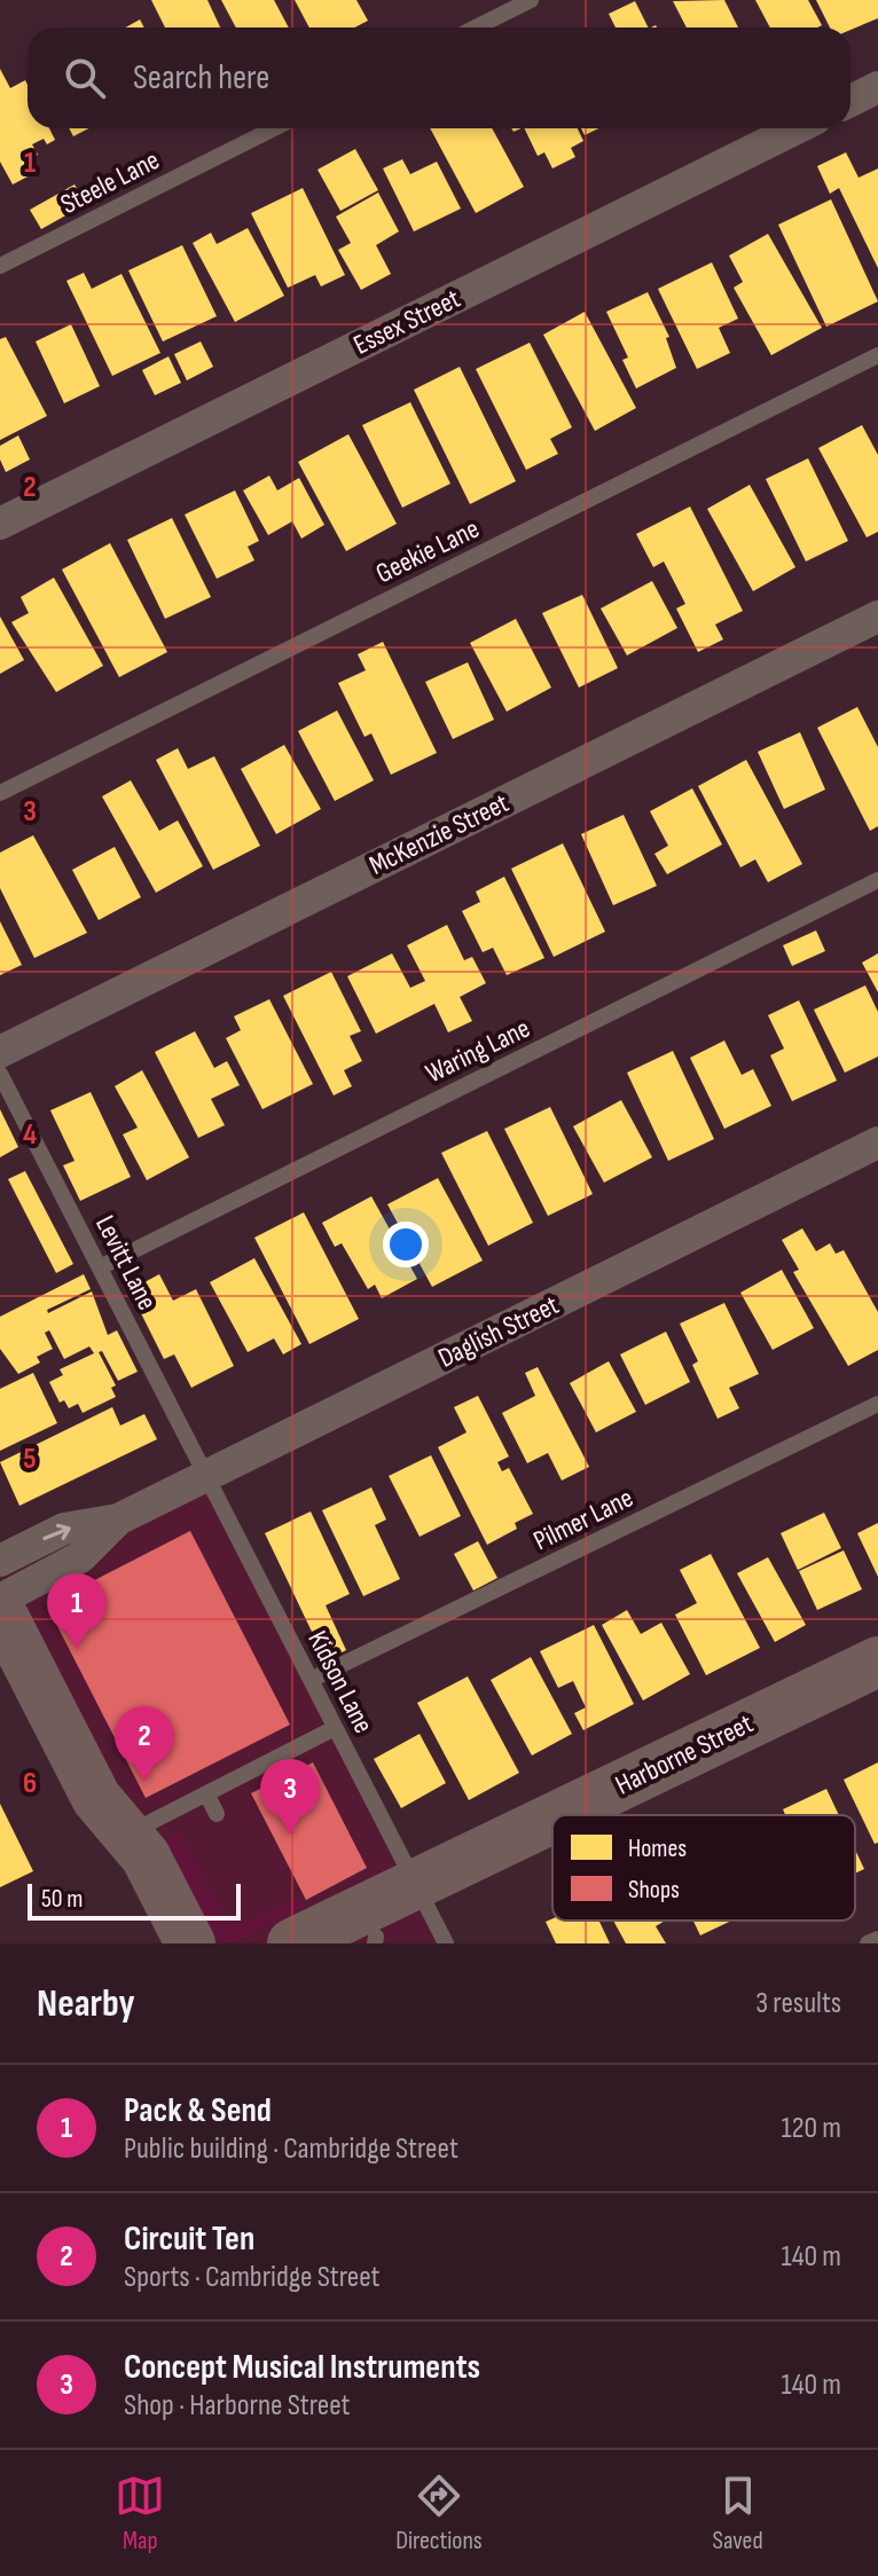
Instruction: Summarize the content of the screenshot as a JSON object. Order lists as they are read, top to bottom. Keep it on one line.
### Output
{"streets":{"main road":["Harborne Street"],"street":["Essex Street","McKenzie Street","Daglish Street"],"lane":["Steele Lane","Geekie Lane","Waring Lane","Levitt Lane","Pilmer Lane","Kidson Lane"]},"crossings":[["Waring Lane","Levitt Lane"],["Levitt Lane","Daglish Street"],["Levitt Lane","Kidson Lane"],["Daglish Street","Kidson Lane"],["Pilmer Lane","Kidson Lane"],["Kidson Lane","Harborne Street"]],"legend":["Homes","Shops"],"scale_bar":"50 m","page":{"search":"Search here","pins":["1","2","3"],"scale":"50 m","heading":["Nearby","3 results"],"list":[{"mark":"1","name":"Pack & Send","note":"Public building · Cambridge Street","value":"120 m"},{"mark":"2","name":"Circuit Ten","note":"Sports · Cambridge Street","value":"140 m"},{"mark":"3","name":"Concept Musical Instruments","note":"Shop · Harborne Street","value":"140 m"}],"nav":["Map","Directions","Saved"]},"grid":{"rows":["1","2","3","4","5","6"]}}
